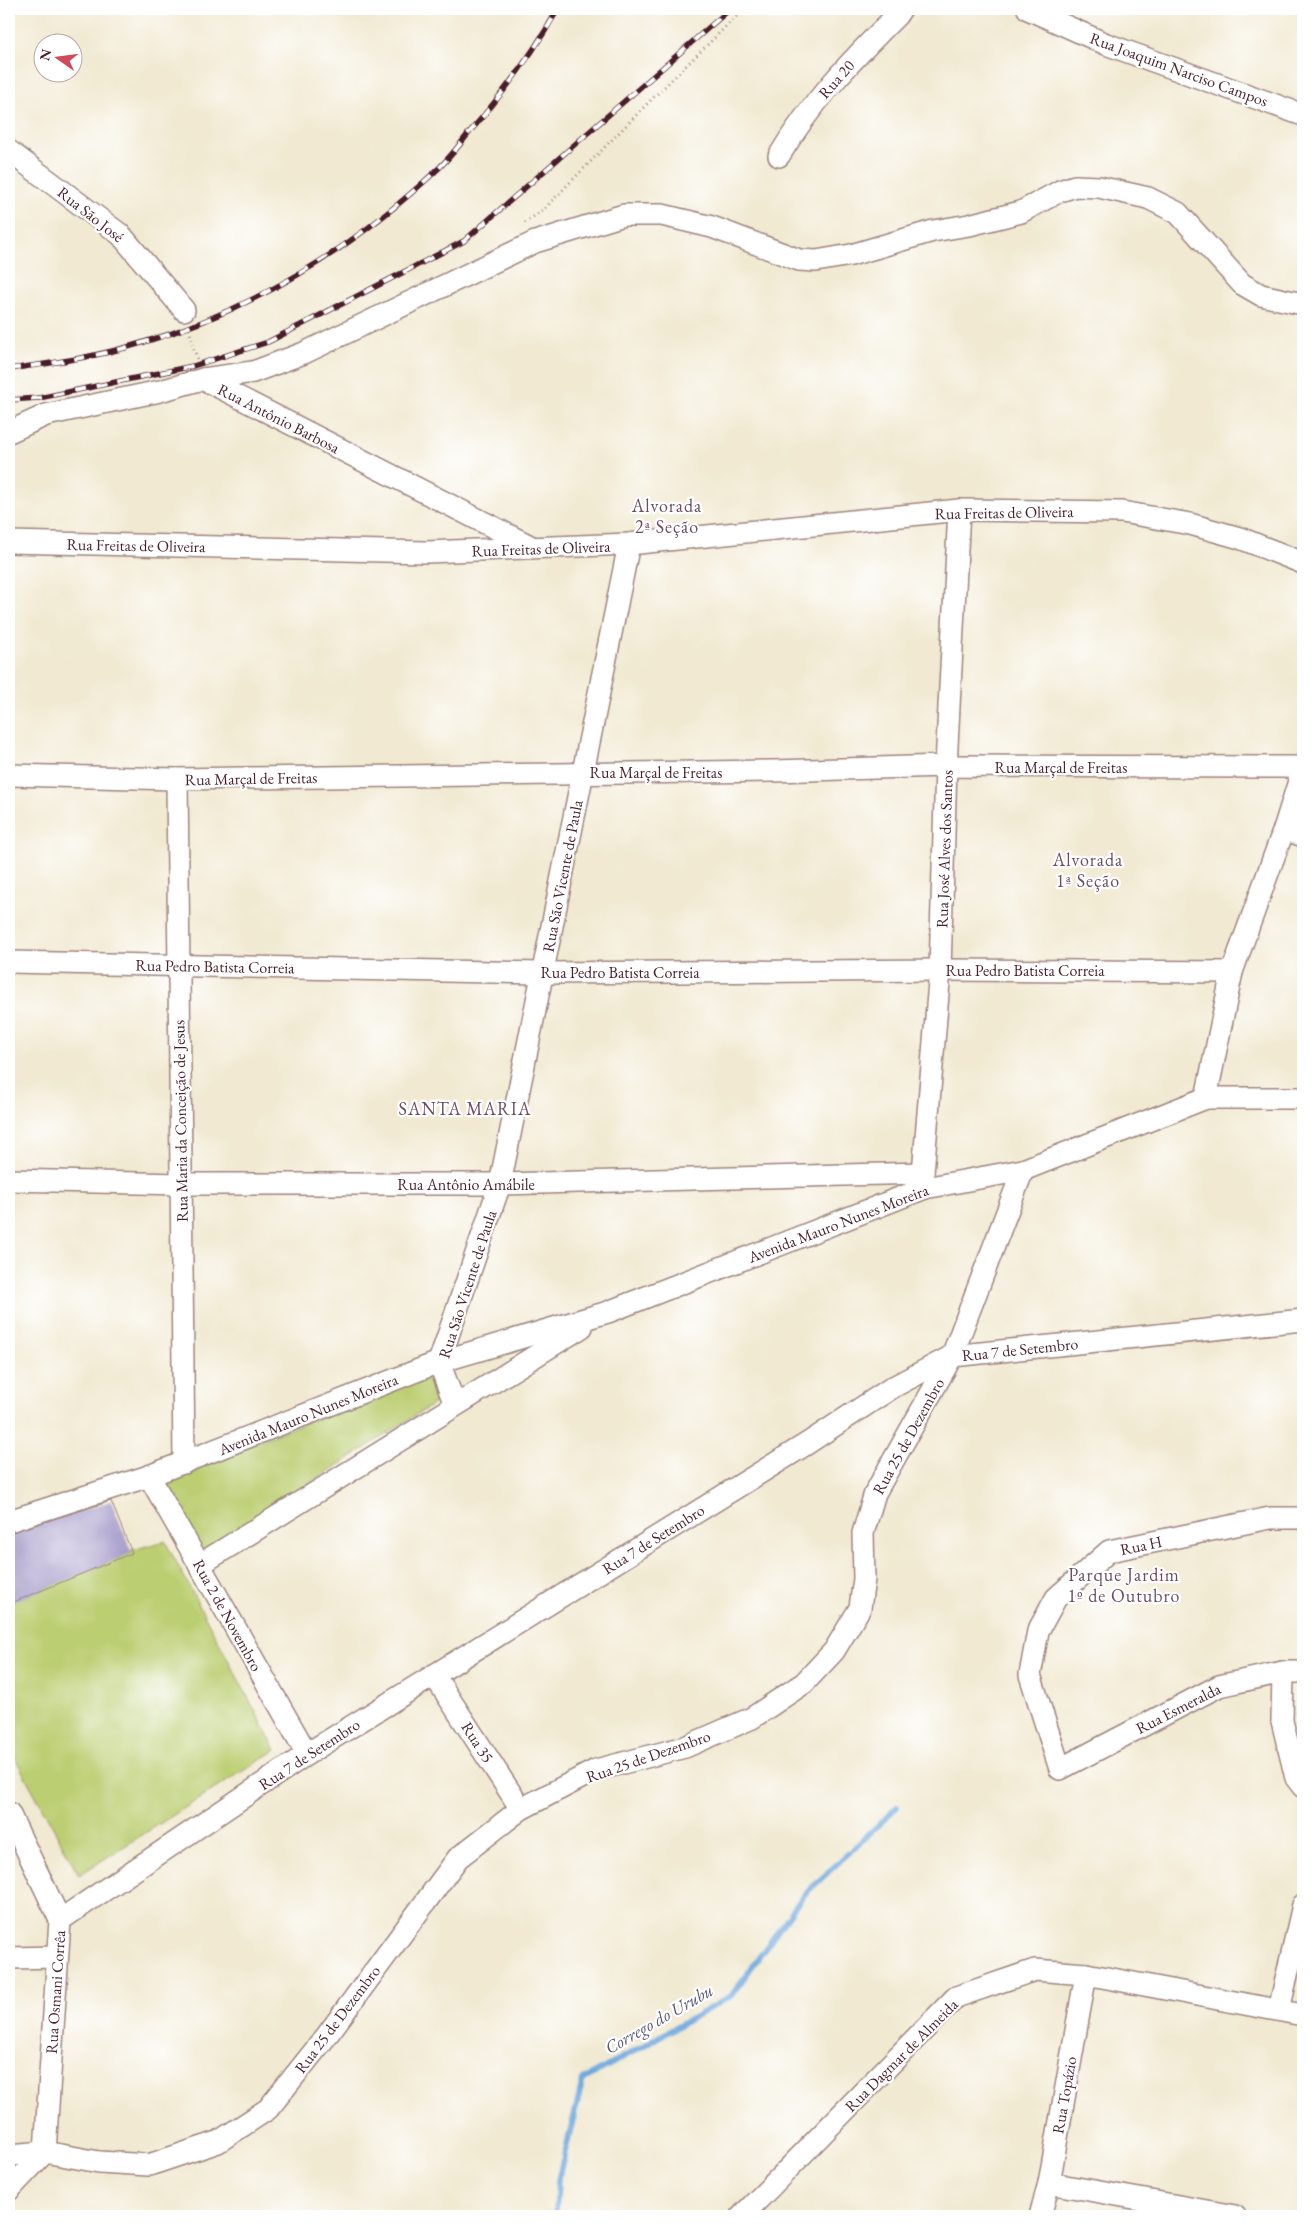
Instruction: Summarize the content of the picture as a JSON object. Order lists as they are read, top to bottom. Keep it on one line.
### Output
{"streets":{"street":["Rua Joaquim Narciso Campos","Rua 20","Rua São José","Rua Antônio Barbosa","Rua Freitas de Oliveira","Rua Marçal de Freitas","Rua José Alves dos Santos","Rua São Vicente de Paula","Rua Pedro Batista Correia","Rua Maria da Conceição de Jesus","Rua Antônio Amábile","Avenida Mauro Nunes Moreira","Rua 7 de Setembro","Rua 25 de Dezembro","Rua H","Rua 2 de Novembro","Rua Esmeralda","Rua 35","Rua Osmani Corrêa","Rua Dagmar de Almeida","Rua Topázio"]},"crossings":[["Rua Antônio Barbosa","Rua Freitas de Oliveira"],["Rua Freitas de Oliveira","Rua José Alves dos Santos"],["Rua Freitas de Oliveira","Rua São Vicente de Paula"],["Rua Marçal de Freitas","Rua José Alves dos Santos"],["Rua Marçal de Freitas","Rua São Vicente de Paula"],["Rua Marçal de Freitas","Rua Maria da Conceição de Jesus"],["Rua José Alves dos Santos","Rua Pedro Batista Correia"],["Rua José Alves dos Santos","Rua Antônio Amábile"],["Rua José Alves dos Santos","Avenida Mauro Nunes Moreira"],["Rua São Vicente de Paula","Rua Pedro Batista Correia"],["Rua São Vicente de Paula","Rua Antônio Amábile"],["Rua São Vicente de Paula","Avenida Mauro Nunes Moreira"],["Rua Pedro Batista Correia","Rua Maria da Conceição de Jesus"],["Rua Maria da Conceição de Jesus","Rua Antônio Amábile"],["Rua Maria da Conceição de Jesus","Avenida Mauro Nunes Moreira"],["Rua Antônio Amábile","Avenida Mauro Nunes Moreira"],["Avenida Mauro Nunes Moreira","Rua 25 de Dezembro"],["Avenida Mauro Nunes Moreira","Rua 2 de Novembro"],["Rua 7 de Setembro","Rua 25 de Dezembro"],["Rua 7 de Setembro","Rua 2 de Novembro"],["Rua 7 de Setembro","Rua 35"],["Rua 7 de Setembro","Rua Osmani Corrêa"],["Rua 25 de Dezembro","Rua 35"],["Rua 25 de Dezembro","Rua Osmani Corrêa"],["Rua H","Rua Esmeralda"],["Rua Dagmar de Almeida","Rua Topázio"]],"districts":["Alvorada 2ª Seção","Alvorada 1ª Seção","SANTA MARIA","Parque Jardim 1º de Outubro"],"water":["Corrego do Urubu"],"north":"left"}
